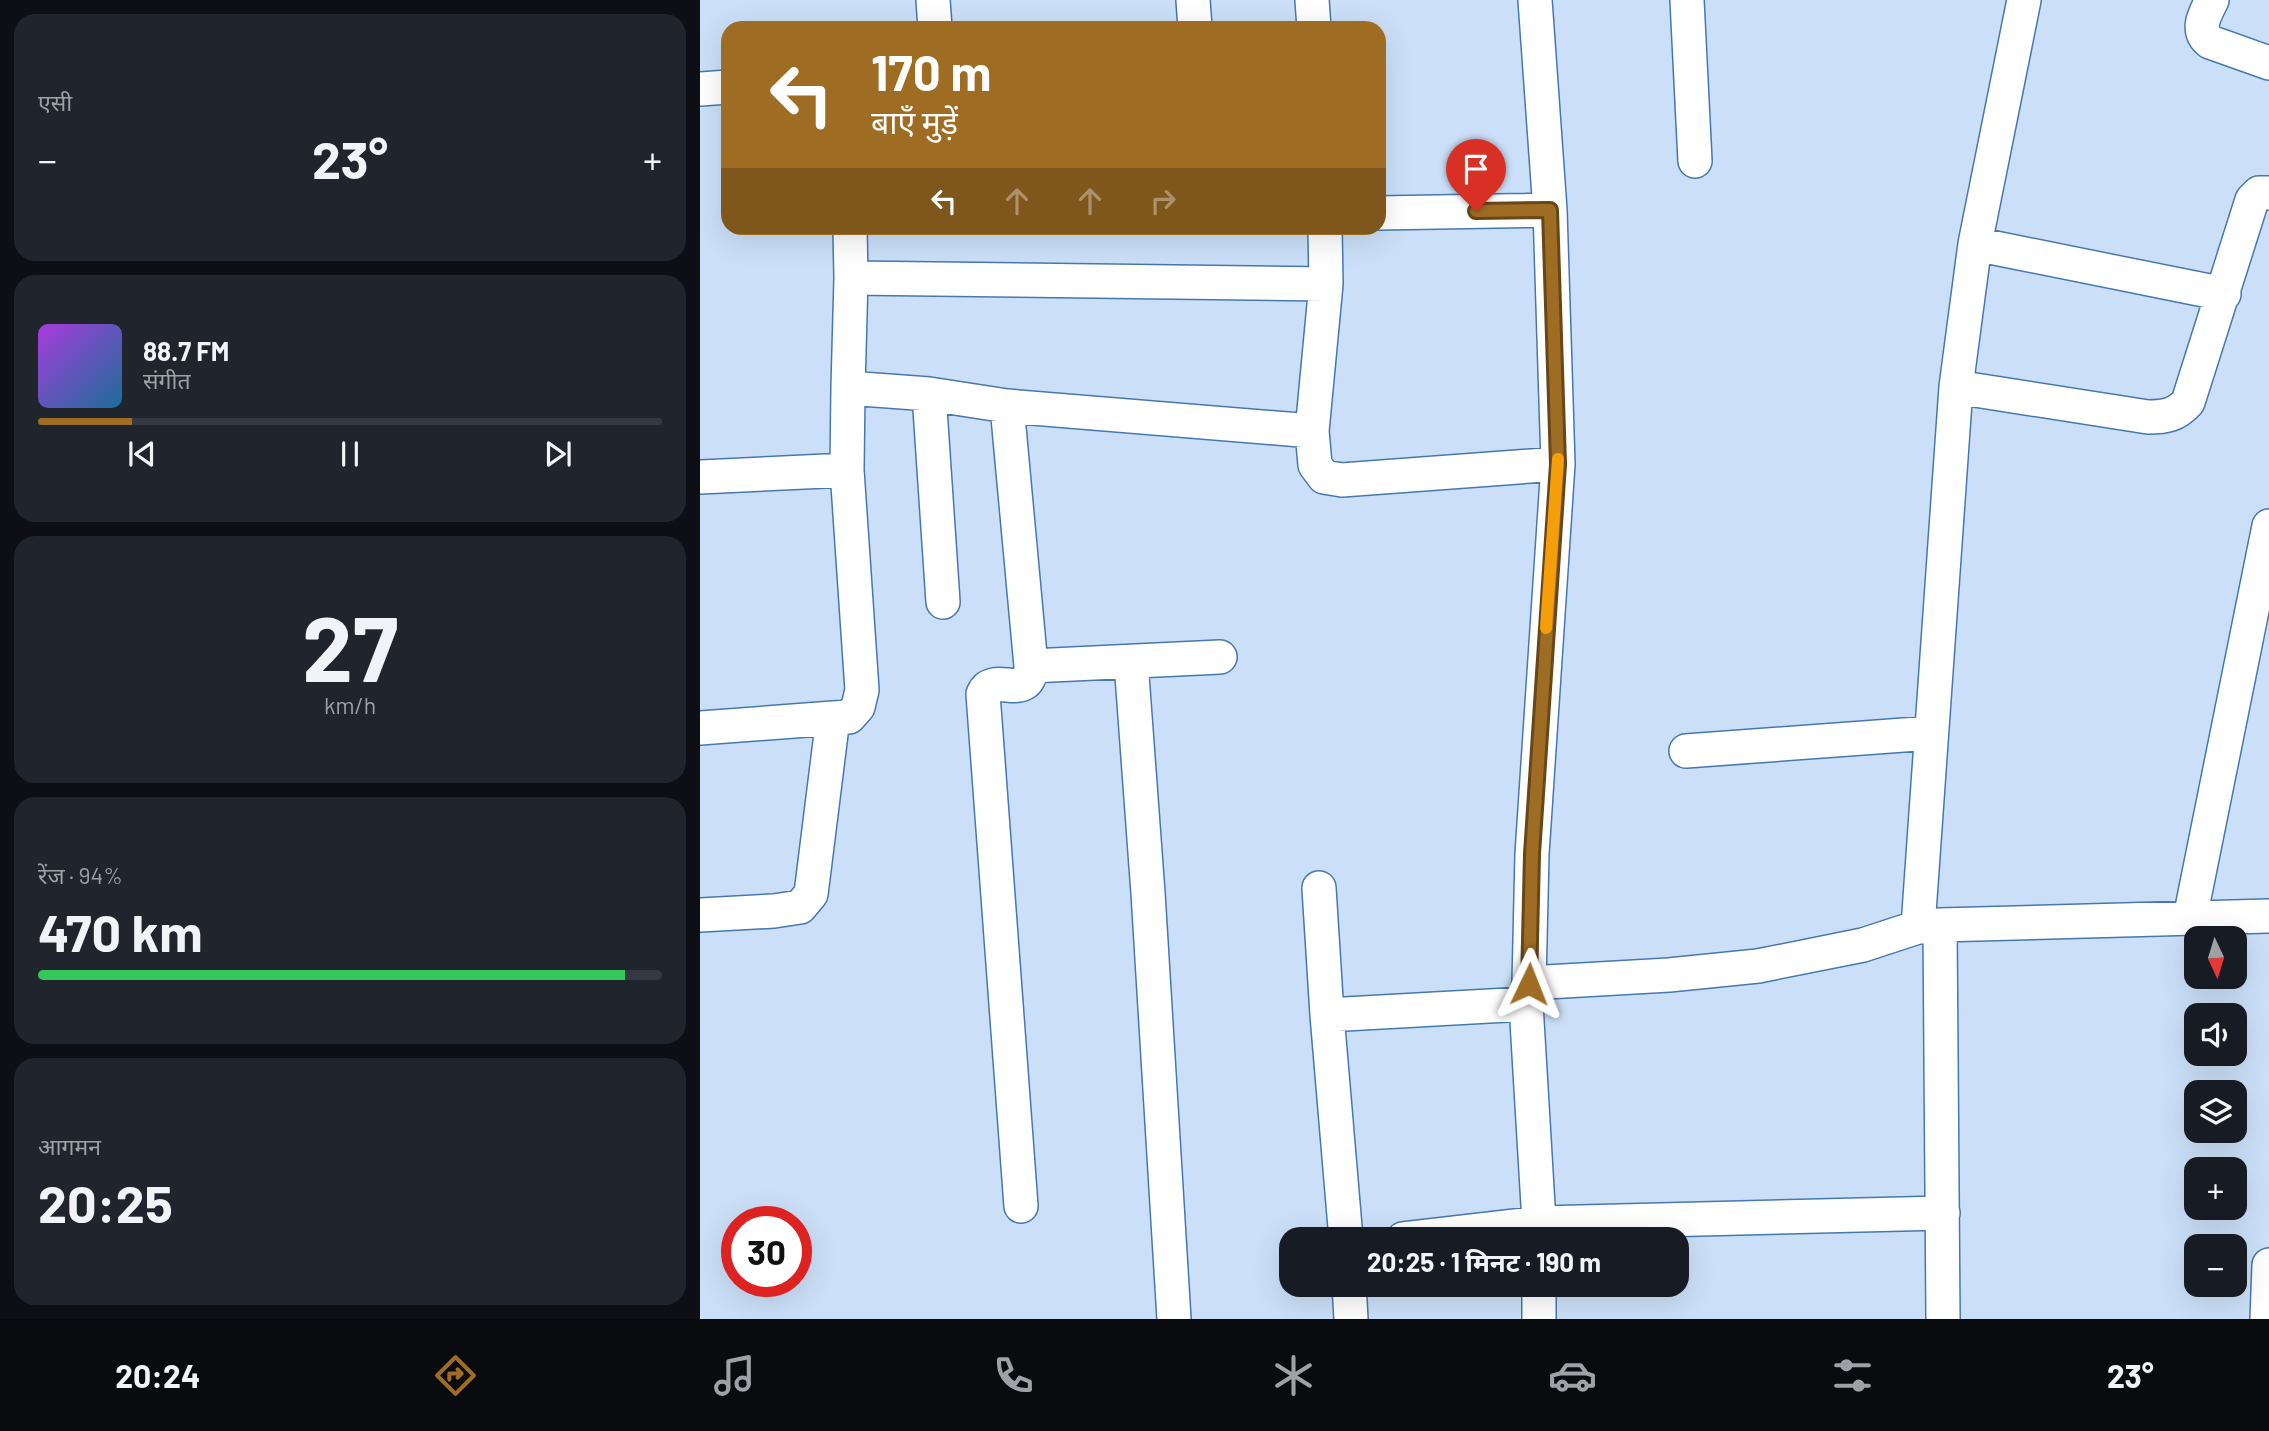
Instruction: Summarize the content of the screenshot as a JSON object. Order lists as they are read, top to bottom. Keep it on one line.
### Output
{"north":"bottom","page":{"tile":["एसी",["27","km/h"],["रेंज · 94%","470 km"],["आगमन","20:25"]],"turn":["170 m","बाएँ मुड़ें"],"heat":["−","23°","+"],"song":["88.7 FM","संगीत"],"map_buttons":["+","−"],"limit":"30","trip":"20:25 · 1 मिनट · 190 m","tabs":["20:24","23°"]}}
